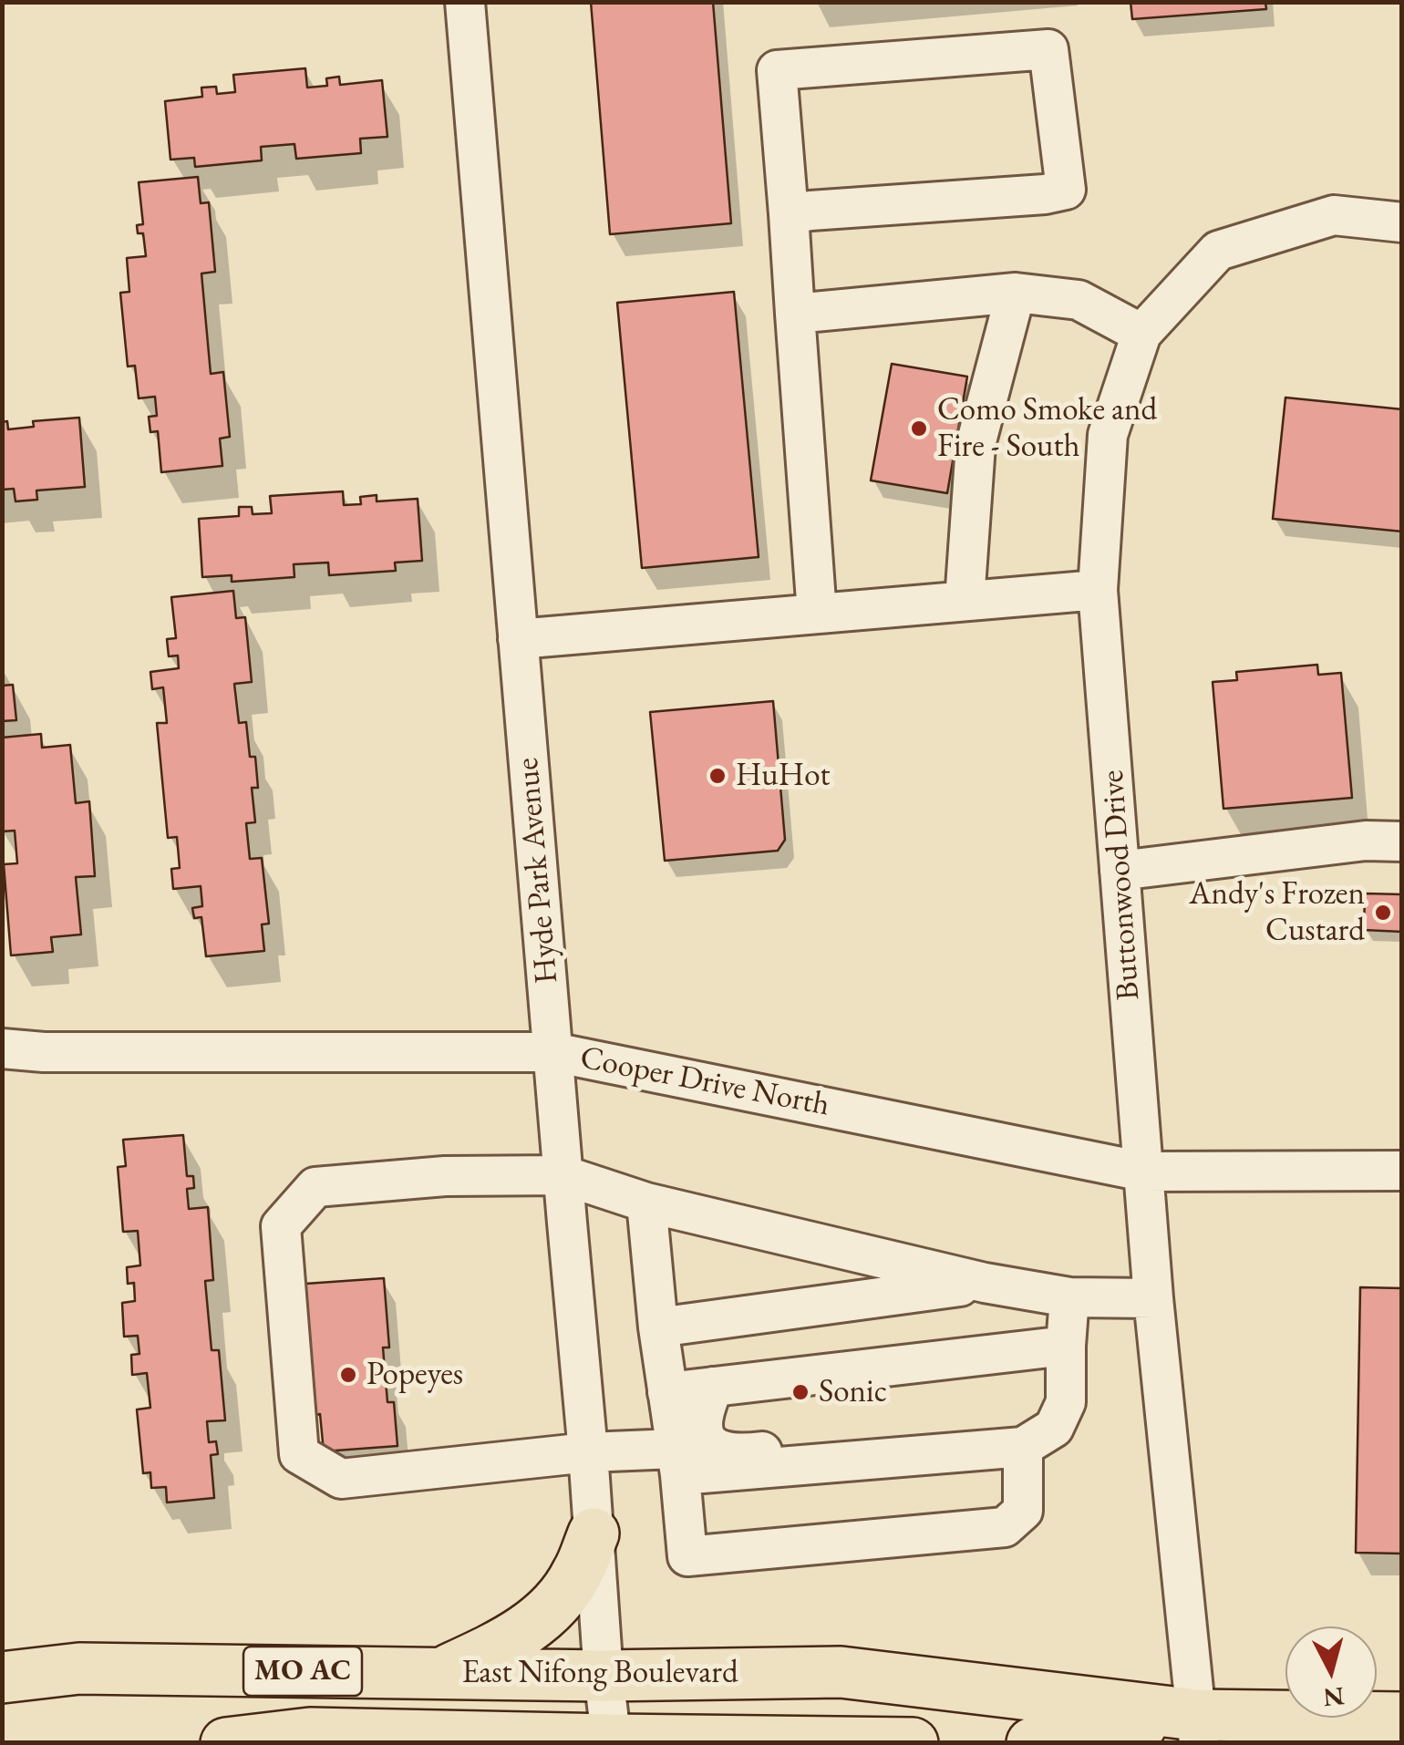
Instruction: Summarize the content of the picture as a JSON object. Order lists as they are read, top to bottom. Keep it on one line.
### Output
{"streets":{"main road":["MO AC","East Nifong Boulevard"],"street":["Hyde Park Avenue","Buttonwood Drive","Cooper Drive North"]},"crossings":[["Hyde Park Avenue","Cooper Drive North"],["Hyde Park Avenue","East Nifong Boulevard"],["Buttonwood Drive","Cooper Drive North"],["Buttonwood Drive","East Nifong Boulevard"]],"places":["Como Smoke and Fire - South","HuHot","Andy's Frozen Custard","Popeyes","Sonic"],"north":"bottom"}
